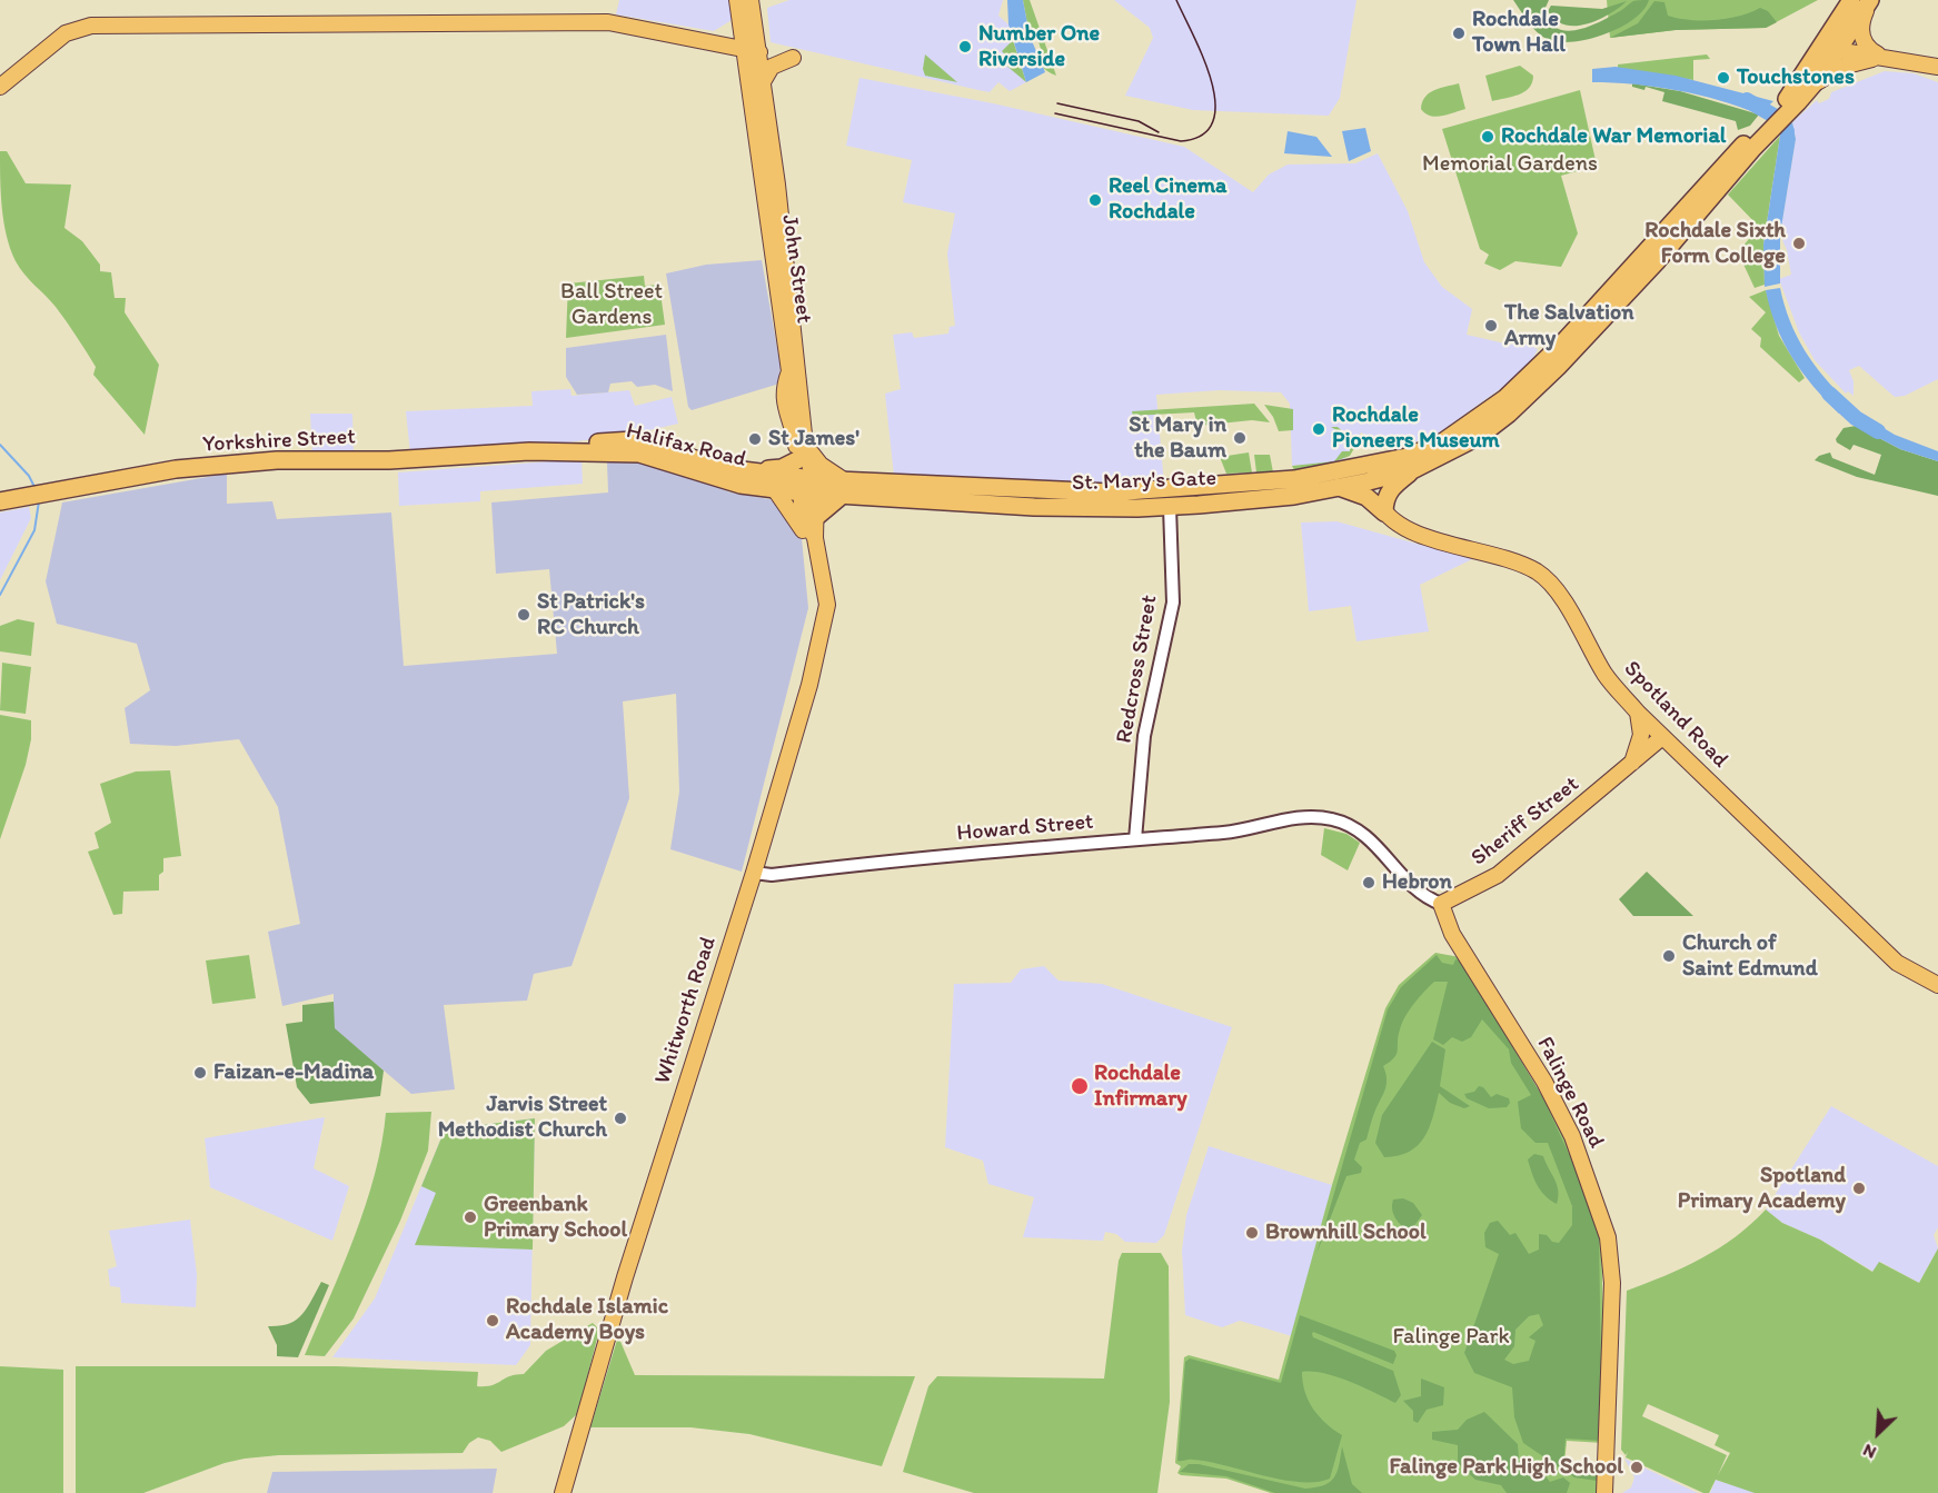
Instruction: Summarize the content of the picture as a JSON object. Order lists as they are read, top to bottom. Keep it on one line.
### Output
{"streets":{"highway":["Yorkshire Street","Halifax Road","St. Mary's Gate"],"main road":["John Street","Spotland Road","Sheriff Street","Whitworth Road","Falinge Road"],"street":["Redcross Street","Howard Street"]},"crossings":[["John Street","Halifax Road"],["John Street","St. Mary's Gate"],["John Street","Whitworth Road"],["Yorkshire Street","Halifax Road"],["Halifax Road","St. Mary's Gate"],["Halifax Road","Whitworth Road"],["St. Mary's Gate","Redcross Street"],["St. Mary's Gate","Spotland Road"],["St. Mary's Gate","Whitworth Road"],["Redcross Street","Howard Street"],["Spotland Road","Sheriff Street"],["Sheriff Street","Howard Street"],["Sheriff Street","Falinge Road"],["Howard Street","Whitworth Road"],["Howard Street","Falinge Road"]],"parks":["Memorial Gardens","Ball Street Gardens","Falinge Park"],"places":["Rochdale Town Hall","Number One Riverside","Touchstones","Rochdale War Memorial","Reel Cinema Rochdale","Rochdale Sixth Form College","The Salvation Army","Rochdale Pioneers Museum","St Mary in the Baum","St James'","St Patrick's RC Church","Hebron","Church of Saint Edmund","Faizan-e-Madina","Rochdale Infirmary","Jarvis Street Methodist Church","Spotland Primary Academy","Greenbank Primary School","Brownhill School","Rochdale Islamic Academy Boys","Falinge Park High School"],"north":"bottom left"}
